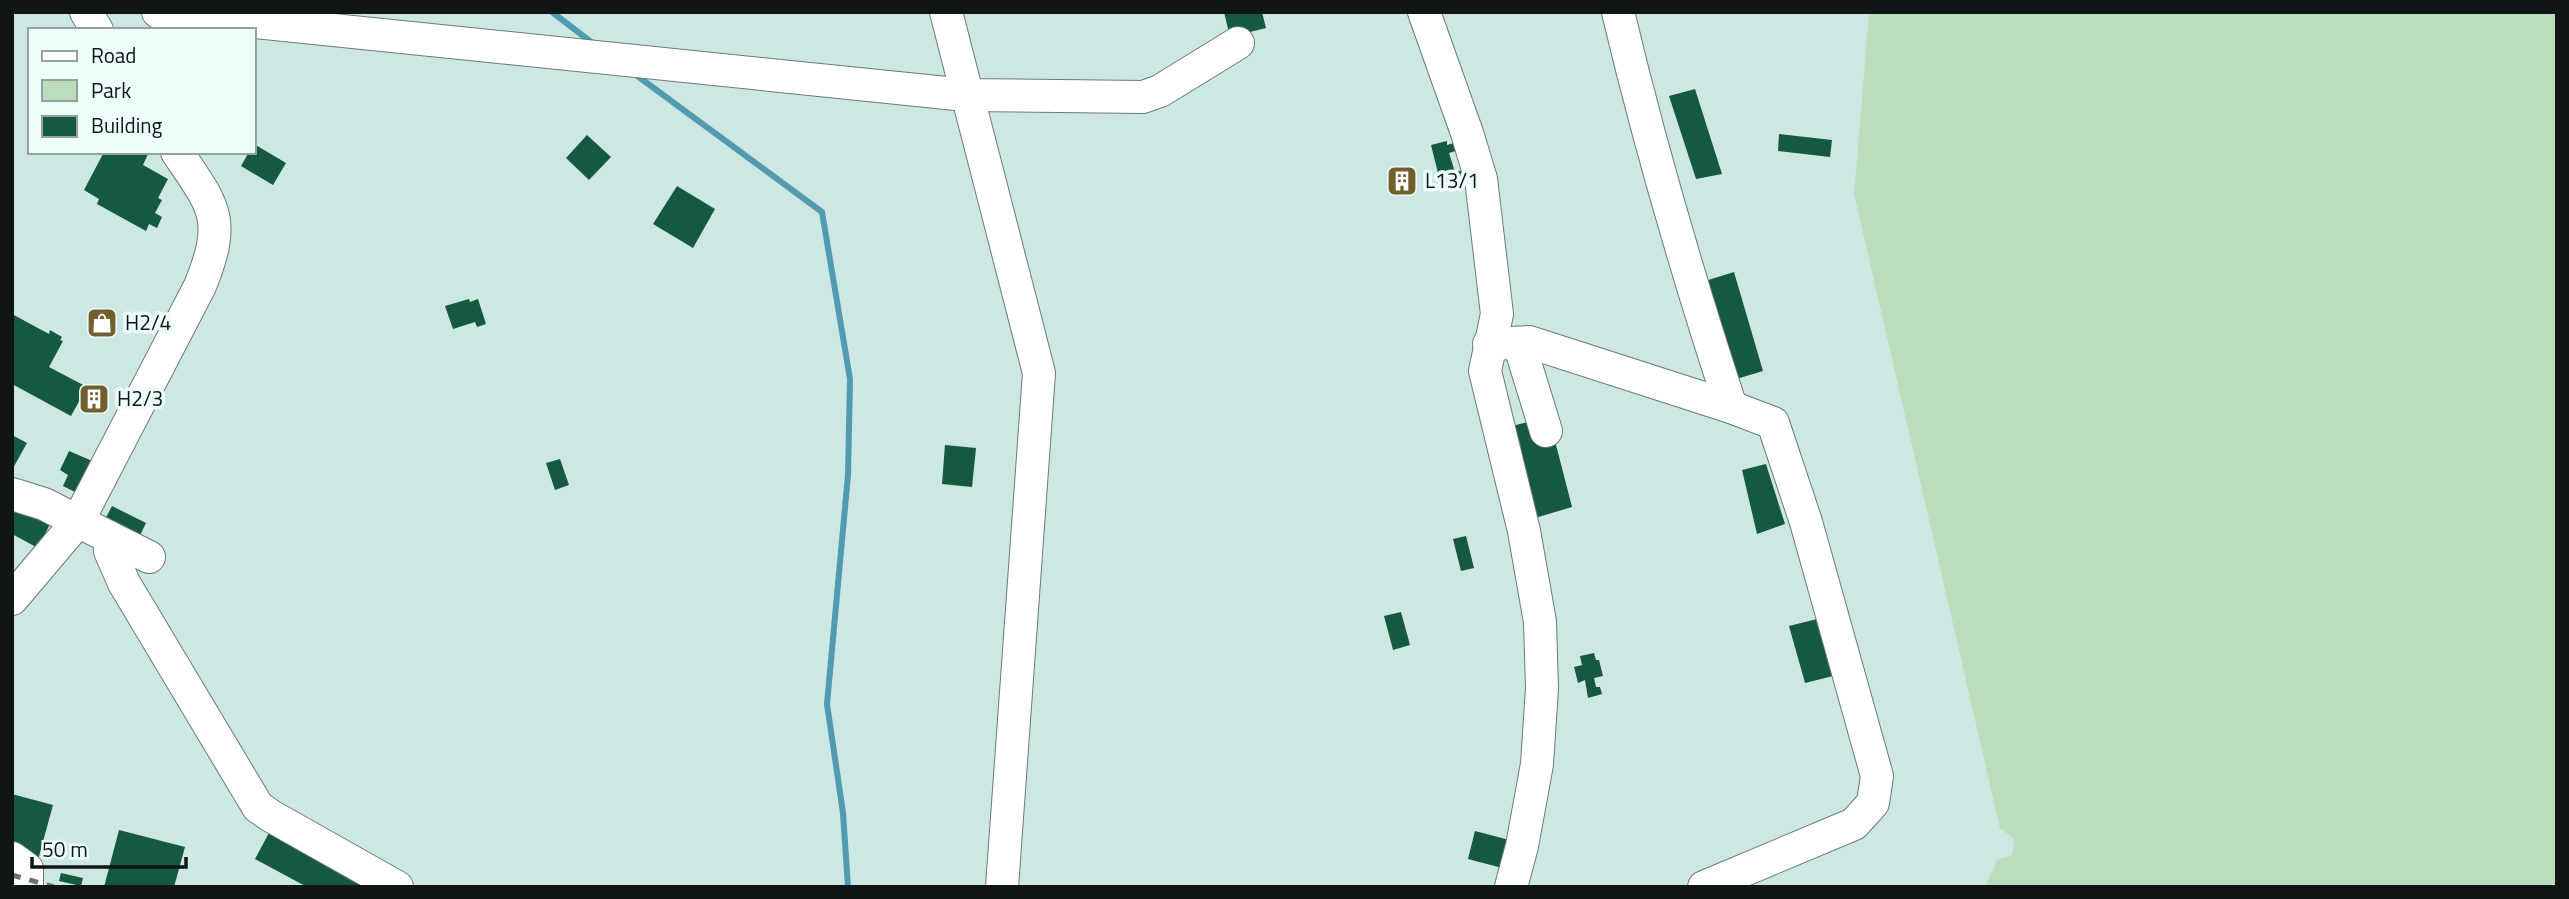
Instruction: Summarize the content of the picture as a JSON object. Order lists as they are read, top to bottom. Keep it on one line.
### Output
{"places":{"building":["L13/1","H2/3"],"shop":["H2/4"]},"legend":["Road","Park","Building"],"scale_bar":"50 m"}
